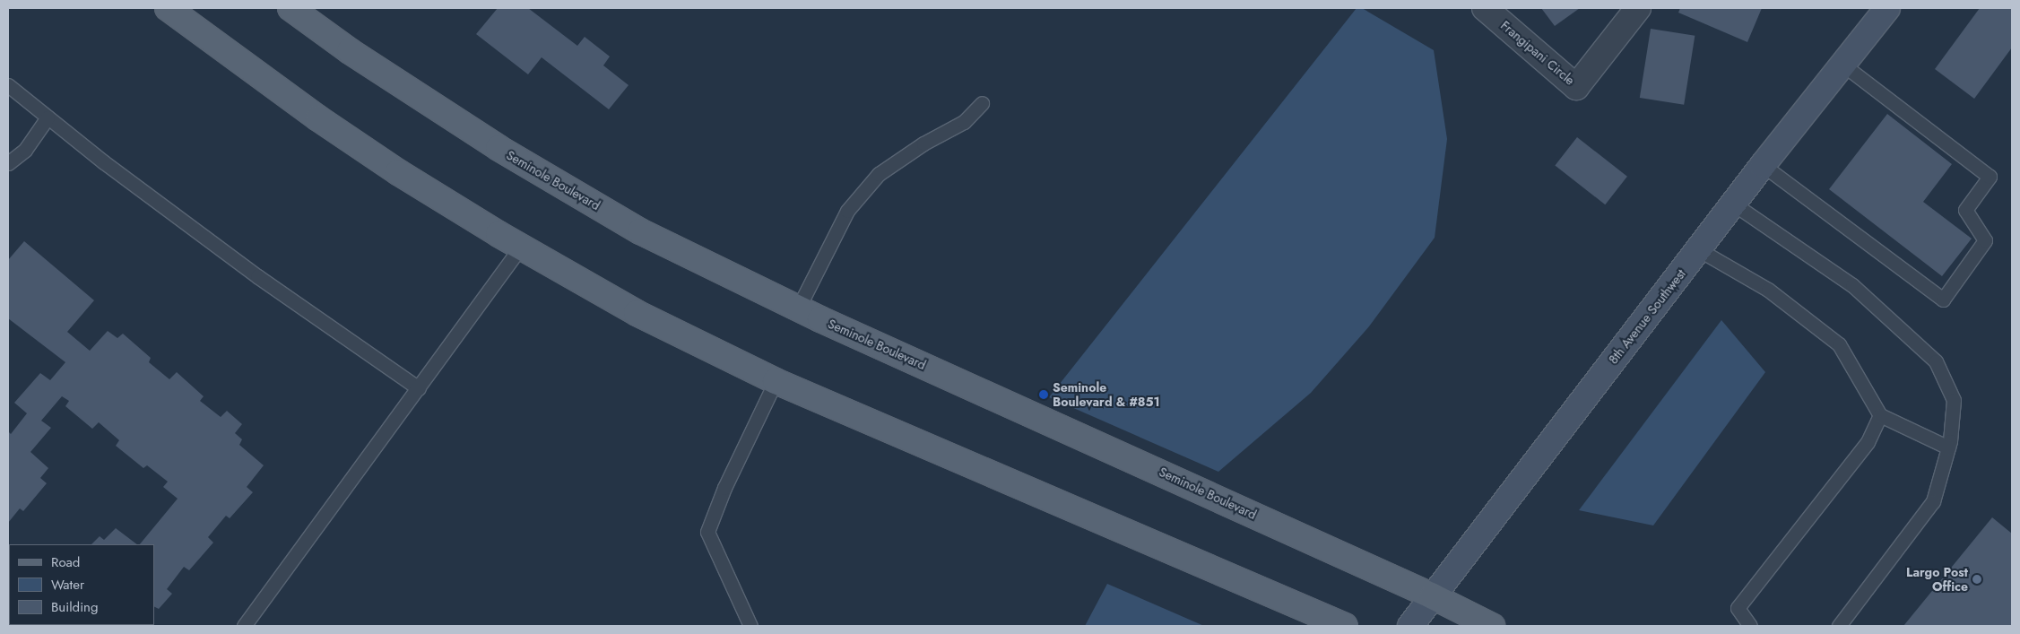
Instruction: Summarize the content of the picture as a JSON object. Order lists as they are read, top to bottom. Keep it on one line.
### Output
{"streets":{"main road":["Seminole Boulevard"],"street":["Frangipani Circle","8th Avenue Southwest"]},"crossings":[["Seminole Boulevard","8th Avenue Southwest"]],"places":["Seminole Boulevard & #851","Largo Post Office"],"legend":["Road","Water","Building"]}
